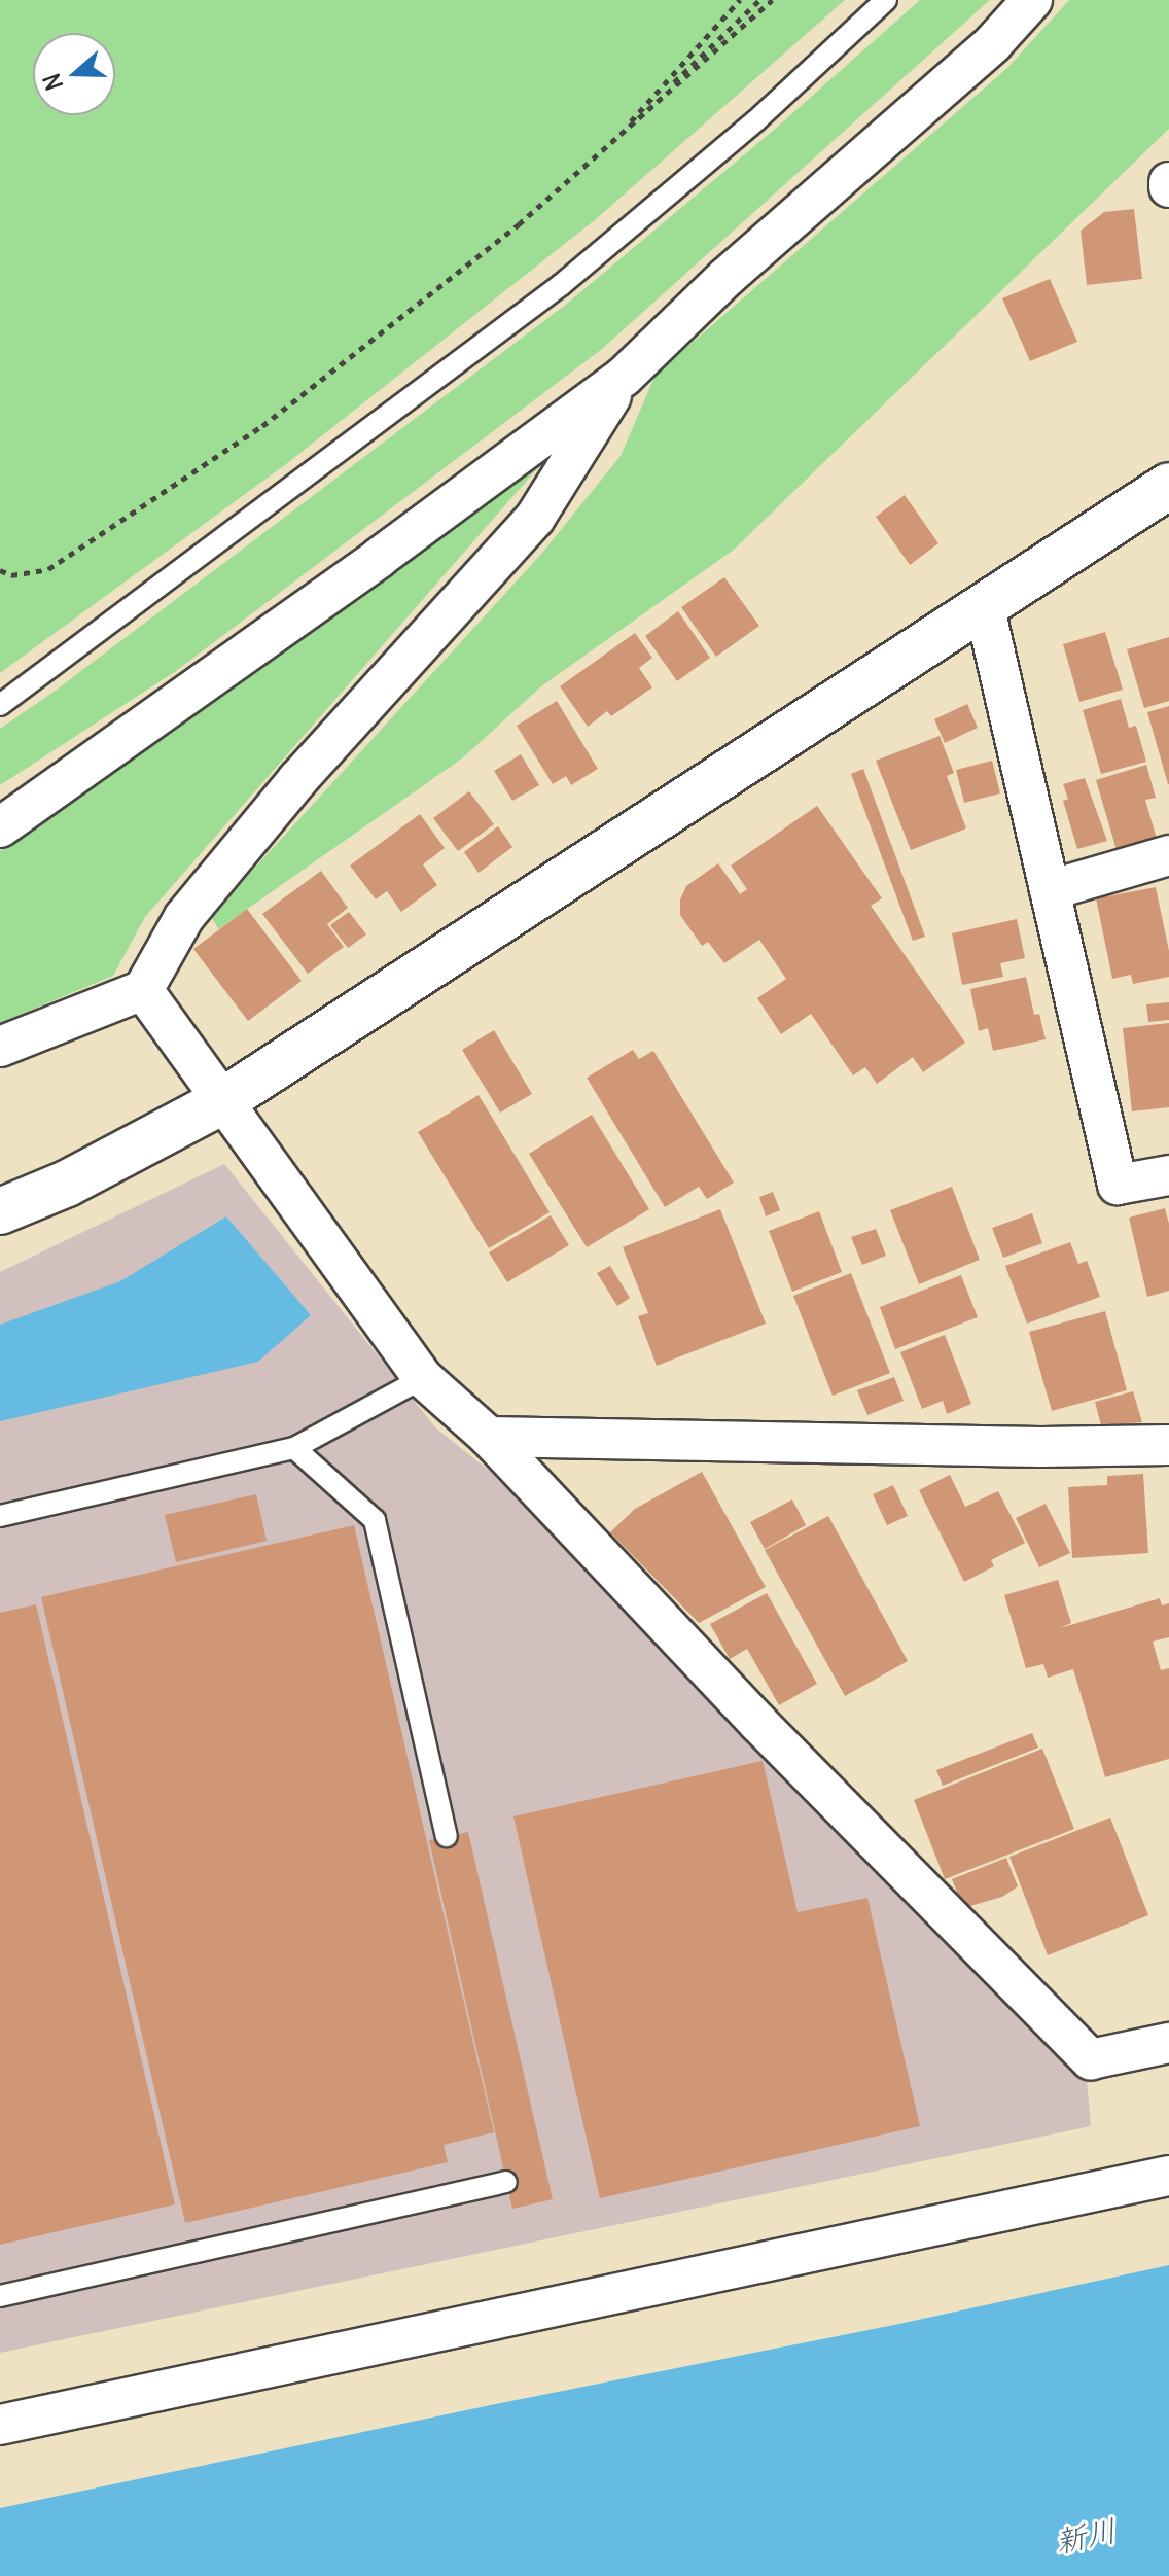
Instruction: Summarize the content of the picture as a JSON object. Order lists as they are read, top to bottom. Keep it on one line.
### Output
{"water":["新川"],"north":"left"}
